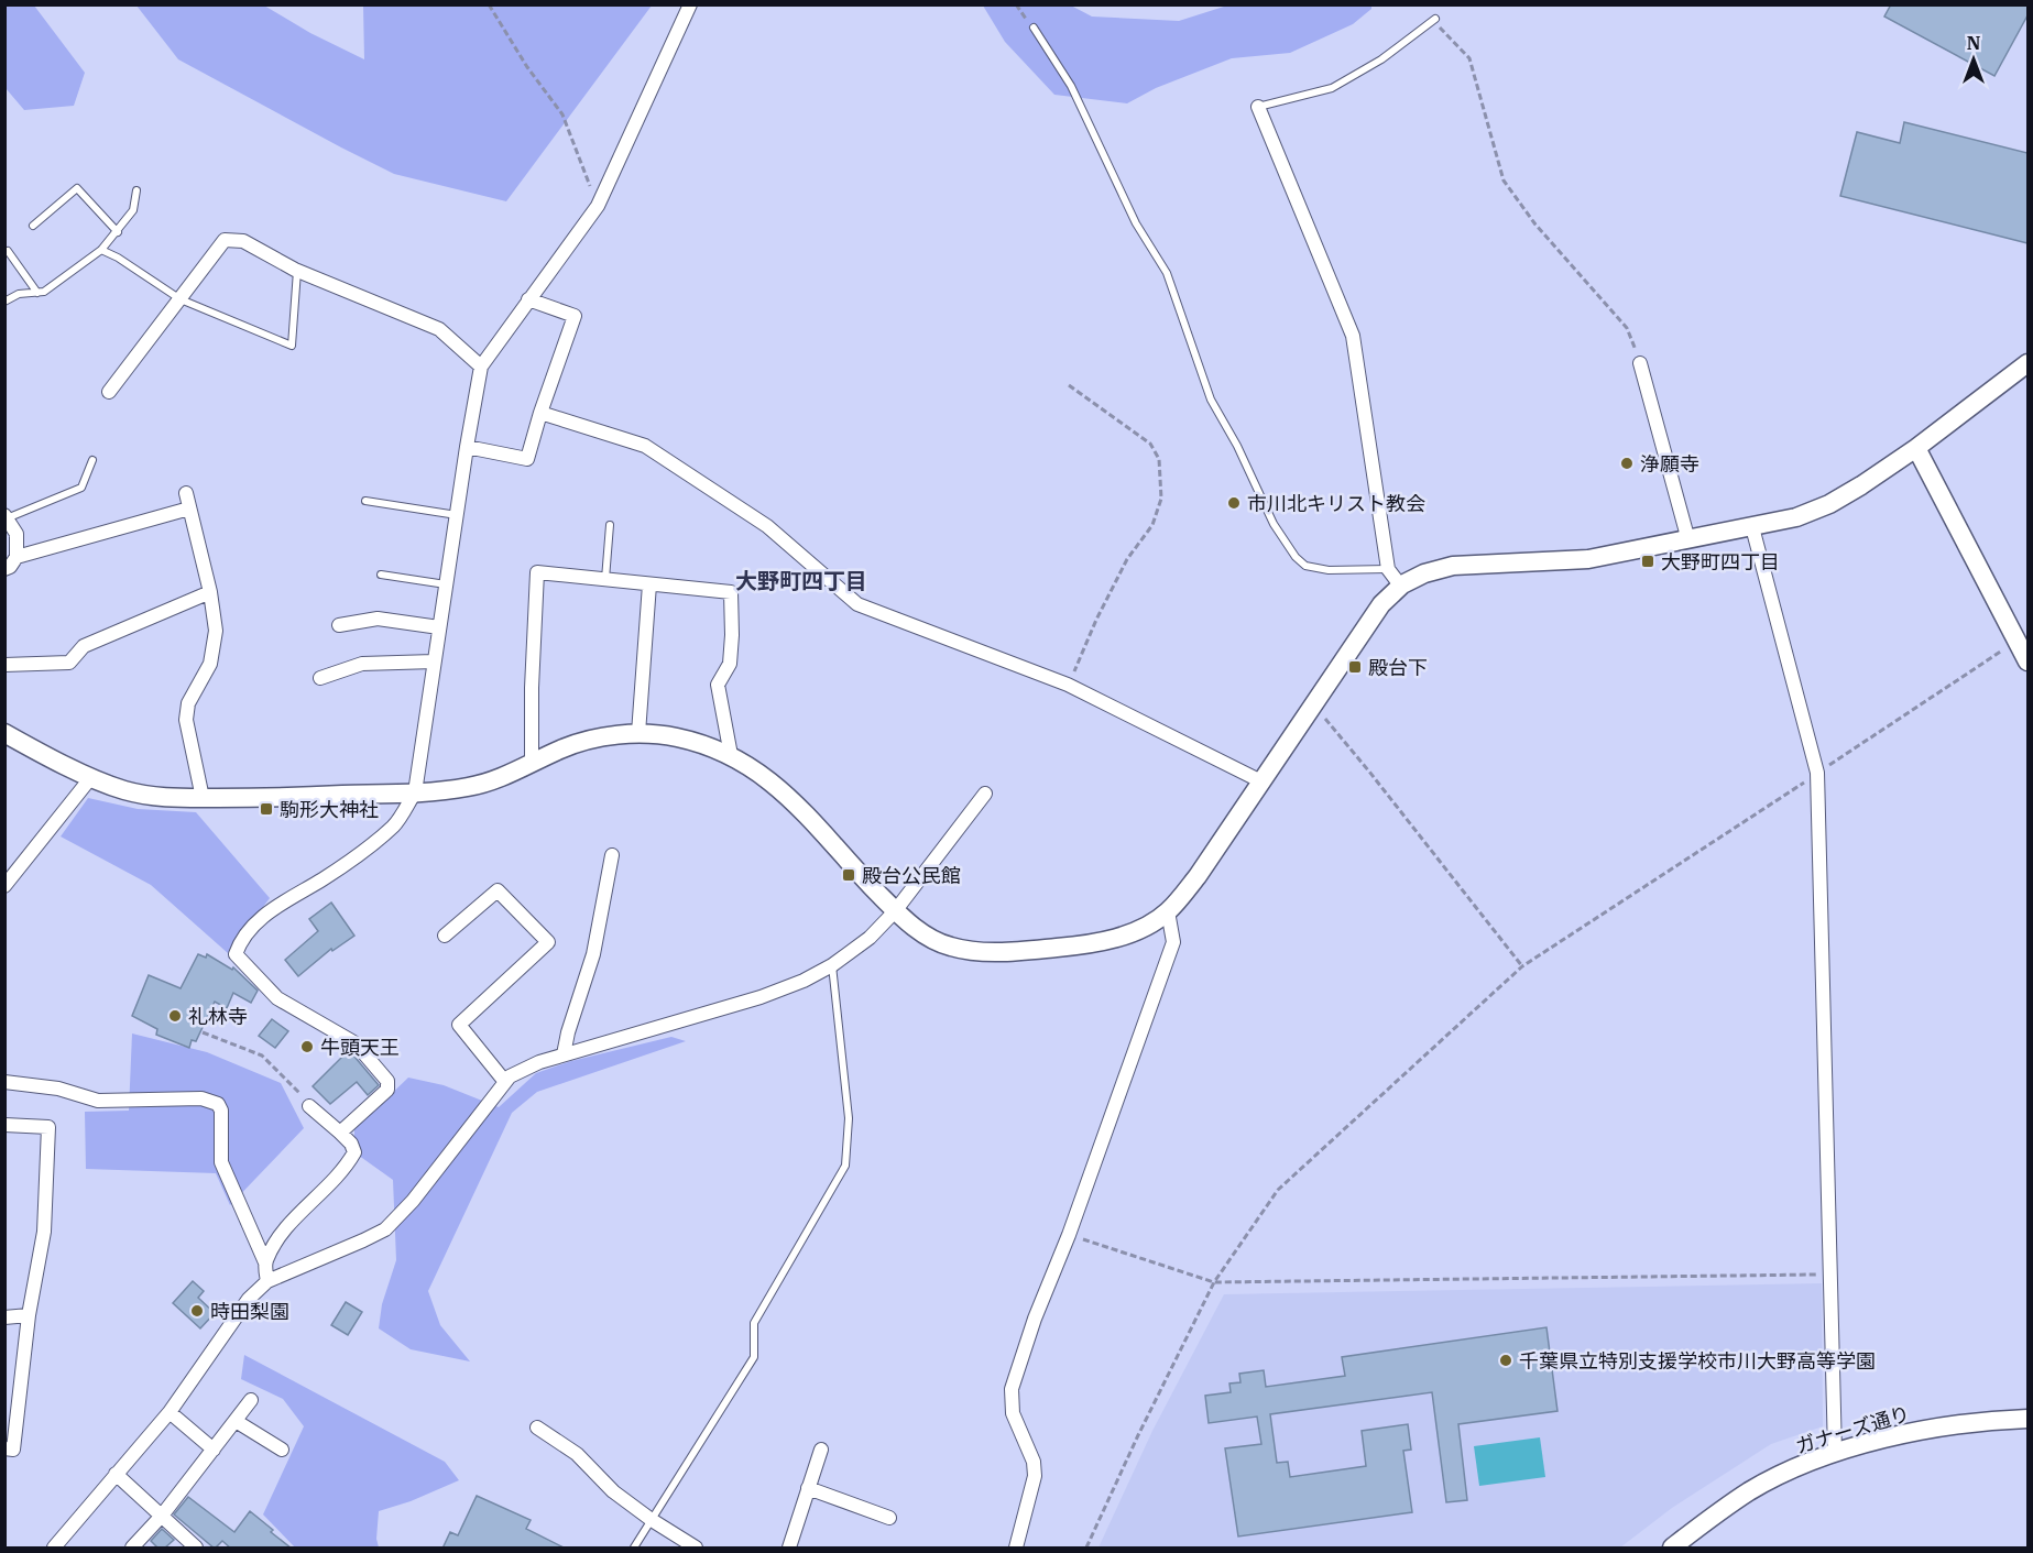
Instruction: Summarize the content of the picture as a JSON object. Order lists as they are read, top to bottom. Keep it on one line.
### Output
{"streets":{"street":["ガナーズ通り"]},"districts":["大野町四丁目"],"places":{"other":["浄願寺","市川北キリスト教会","礼林寺","牛頭天王","時田梨園","千葉県立特別支援学校市川大野高等学園"],"transit":["大野町四丁目","殿台下","駒形大神社","殿台公民館"]},"north":"top"}
